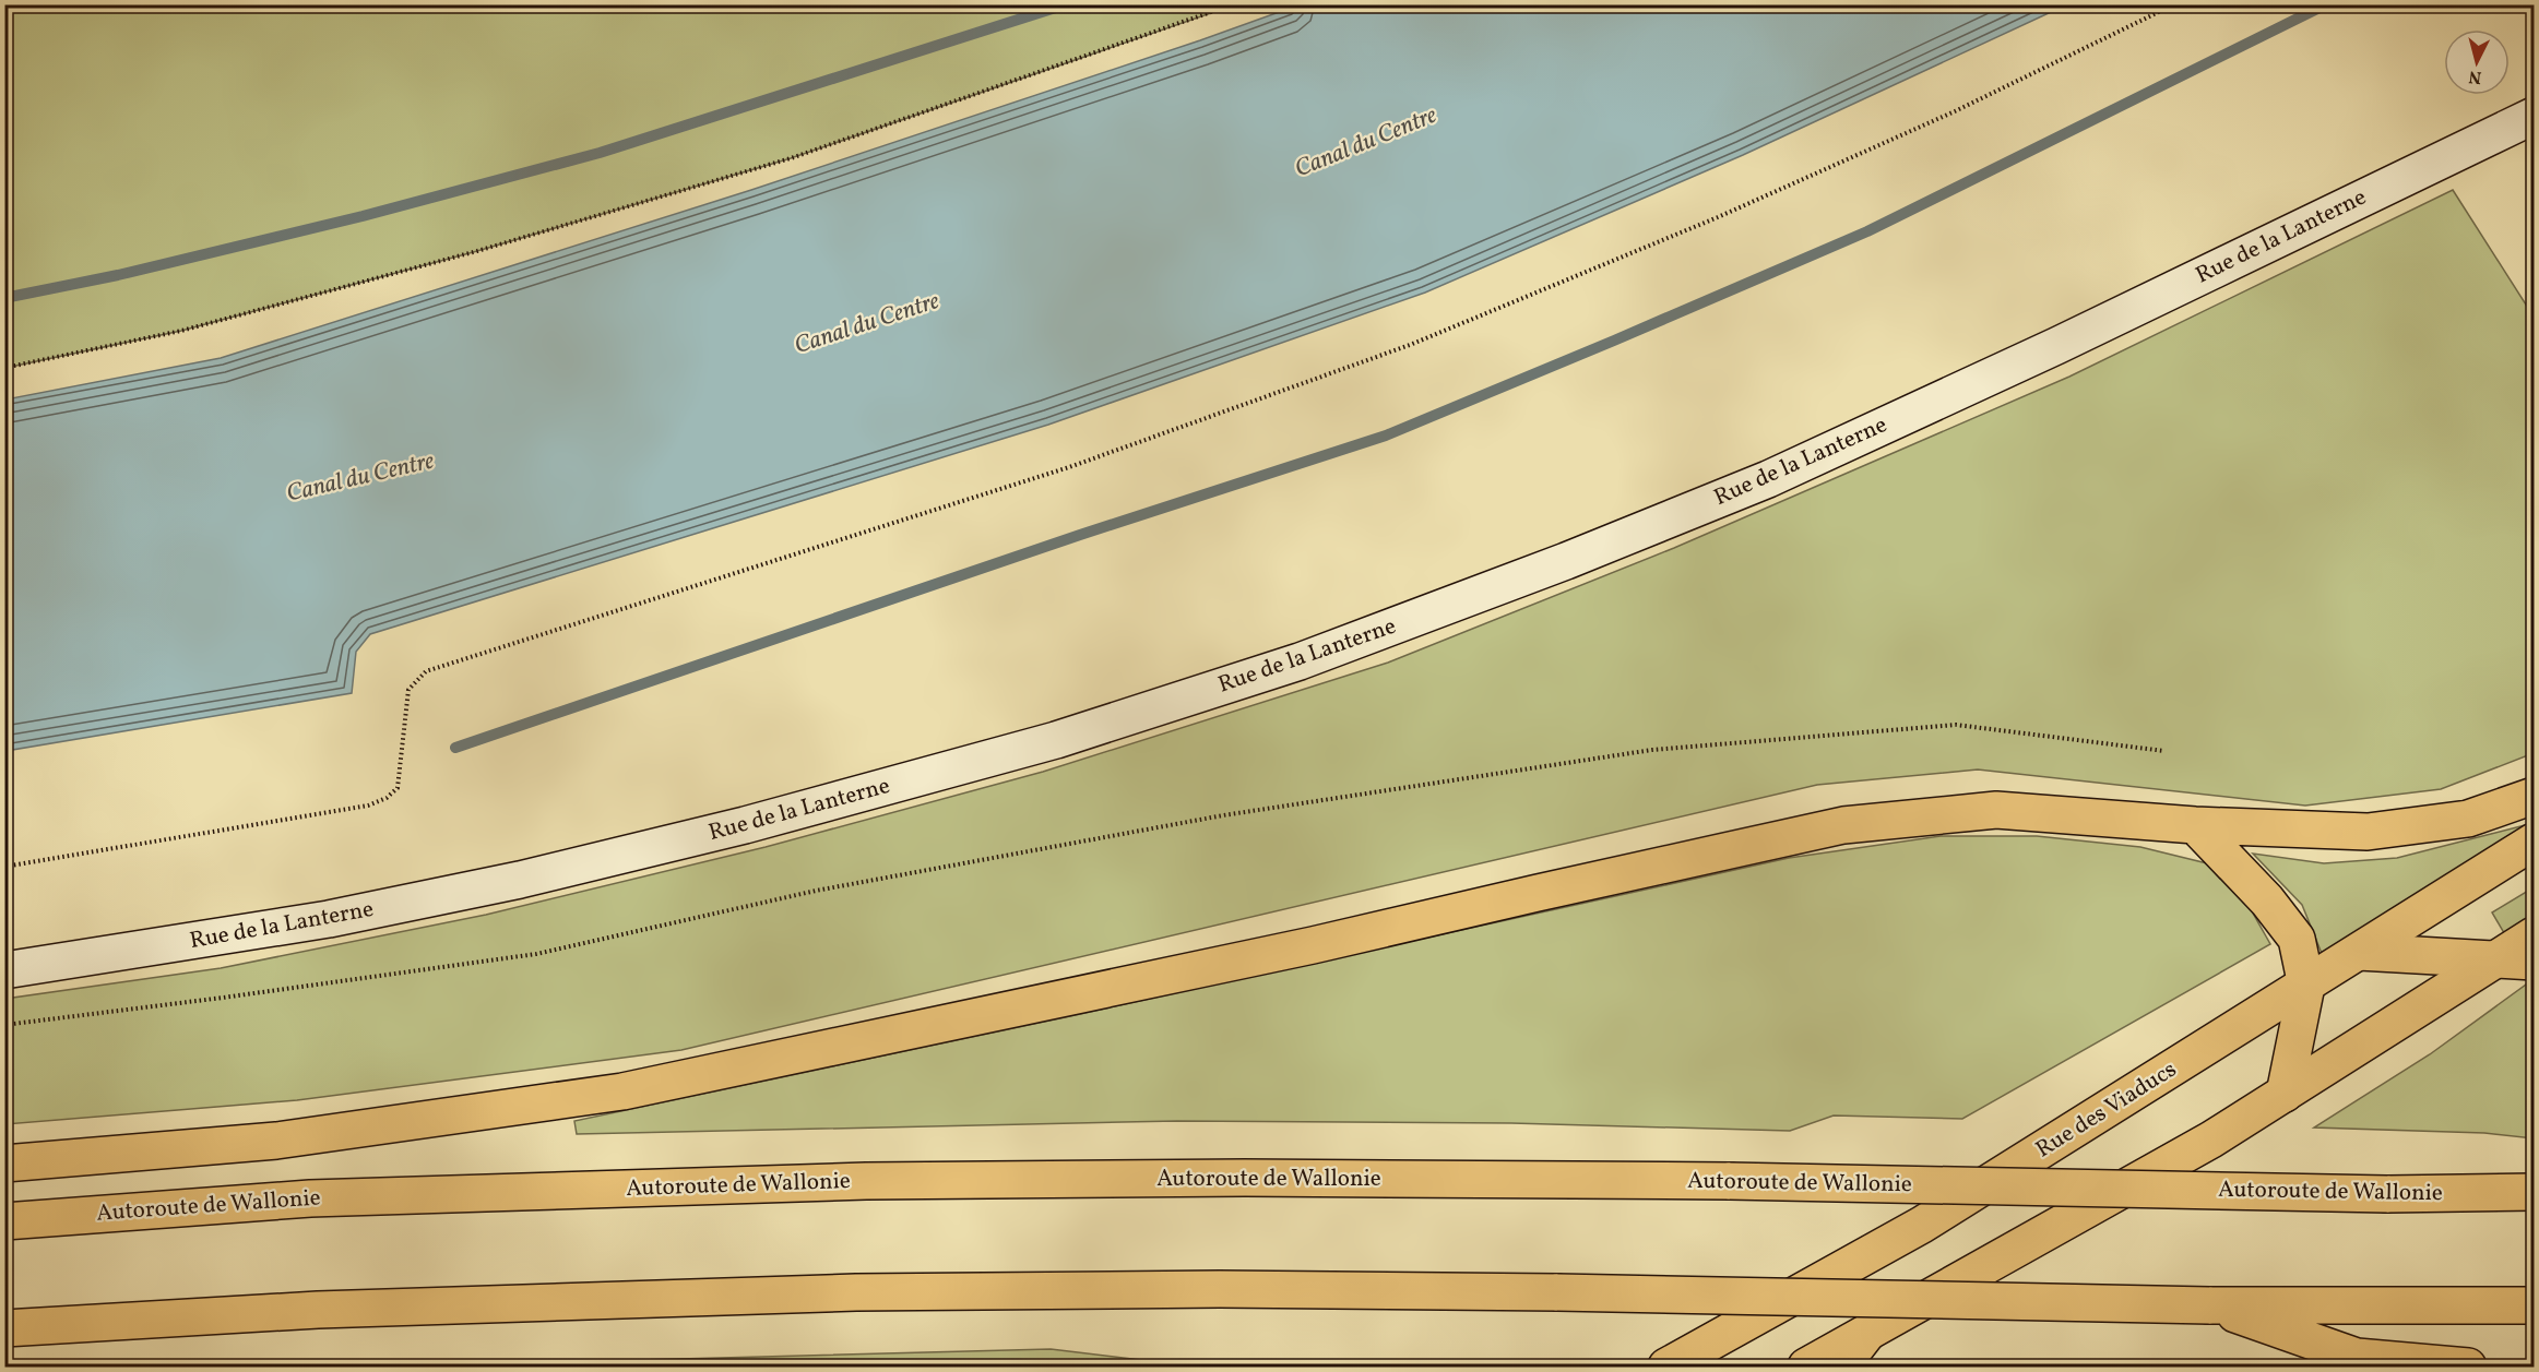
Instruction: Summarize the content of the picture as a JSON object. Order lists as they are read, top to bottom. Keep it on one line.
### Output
{"streets":{"main road":["Rue de la Lanterne","Rue des Viaducs","Autoroute de Wallonie"]},"water":["Canal du Centre"],"north":"bottom"}
